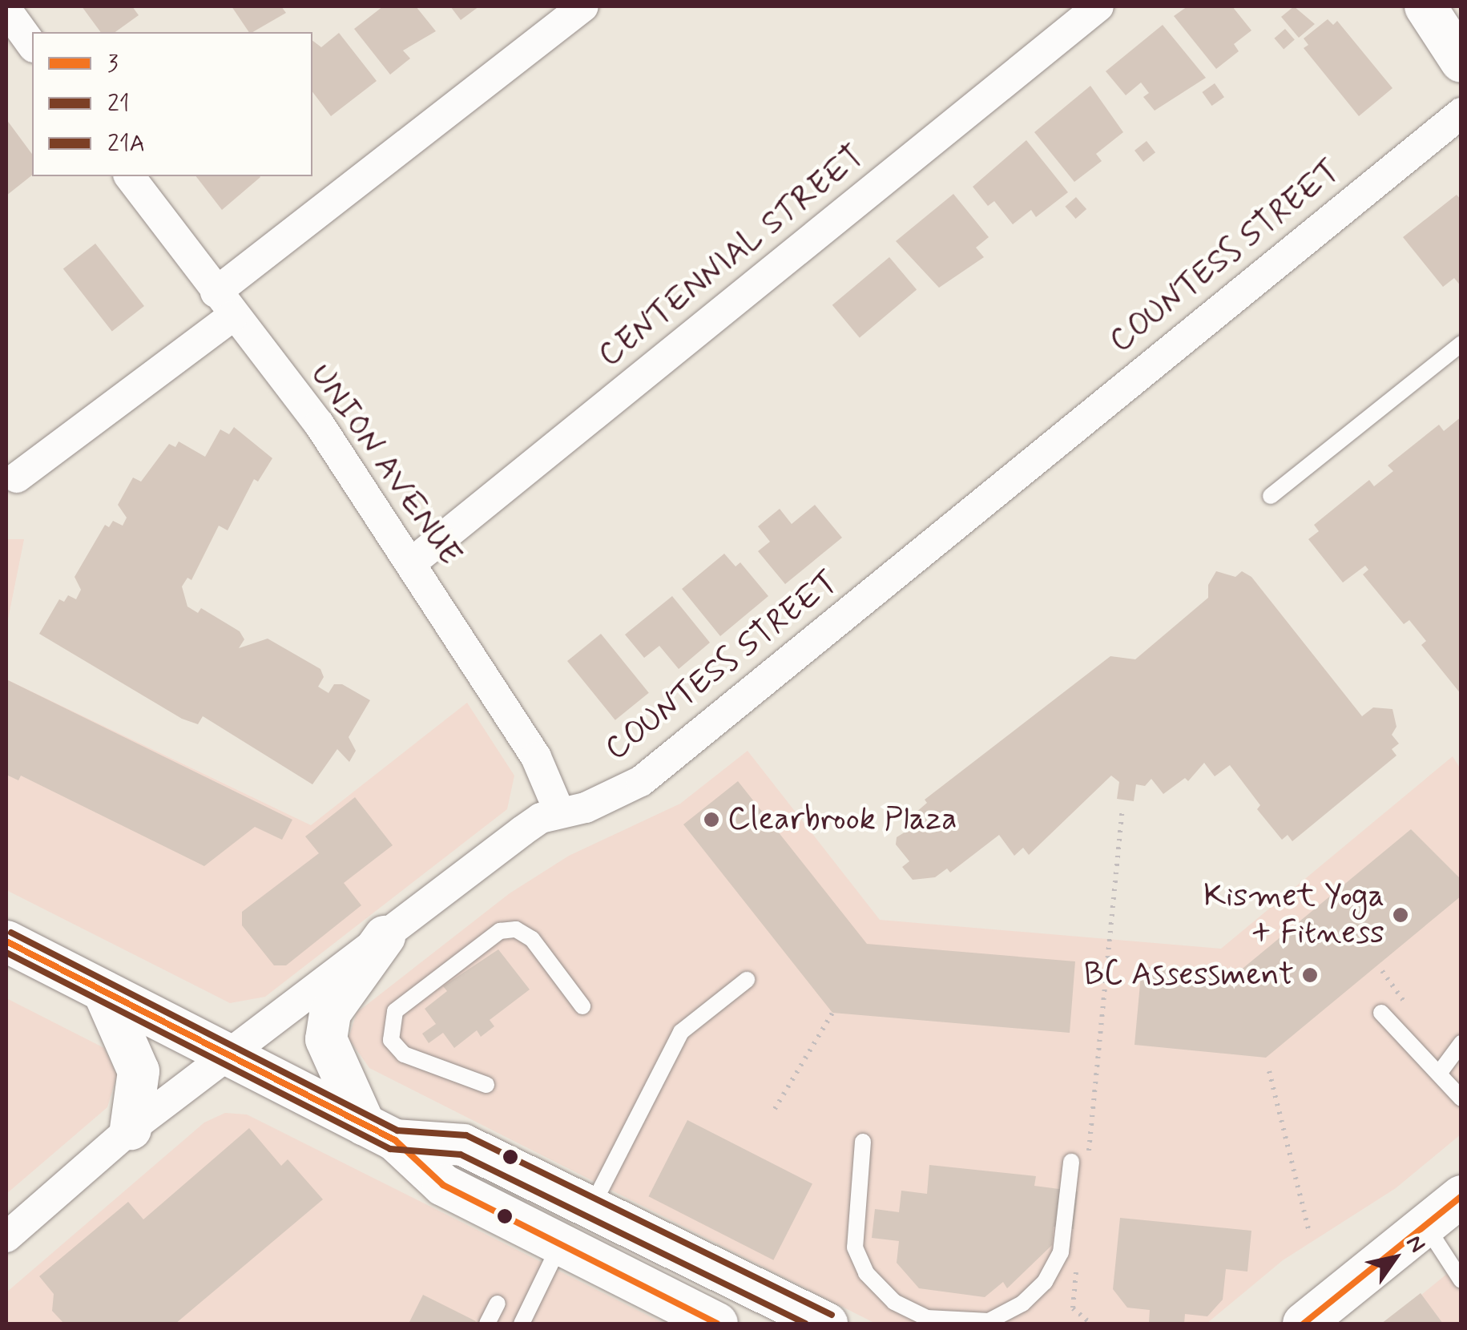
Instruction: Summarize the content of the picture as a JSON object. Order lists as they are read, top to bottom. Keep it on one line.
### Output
{"streets":{"street":["CENTENNIAL STREET","COUNTESS STREET","UNION AVENUE"]},"crossings":[["CENTENNIAL STREET","UNION AVENUE"],["COUNTESS STREET","UNION AVENUE"]],"places":["Clearbrook Plaza","Kismet Yoga + Fitness","BC Assessment"],"lines":["transit line 21A","transit line 3","transit line 21"],"legend":["3","21","21A"],"north":"top right"}
